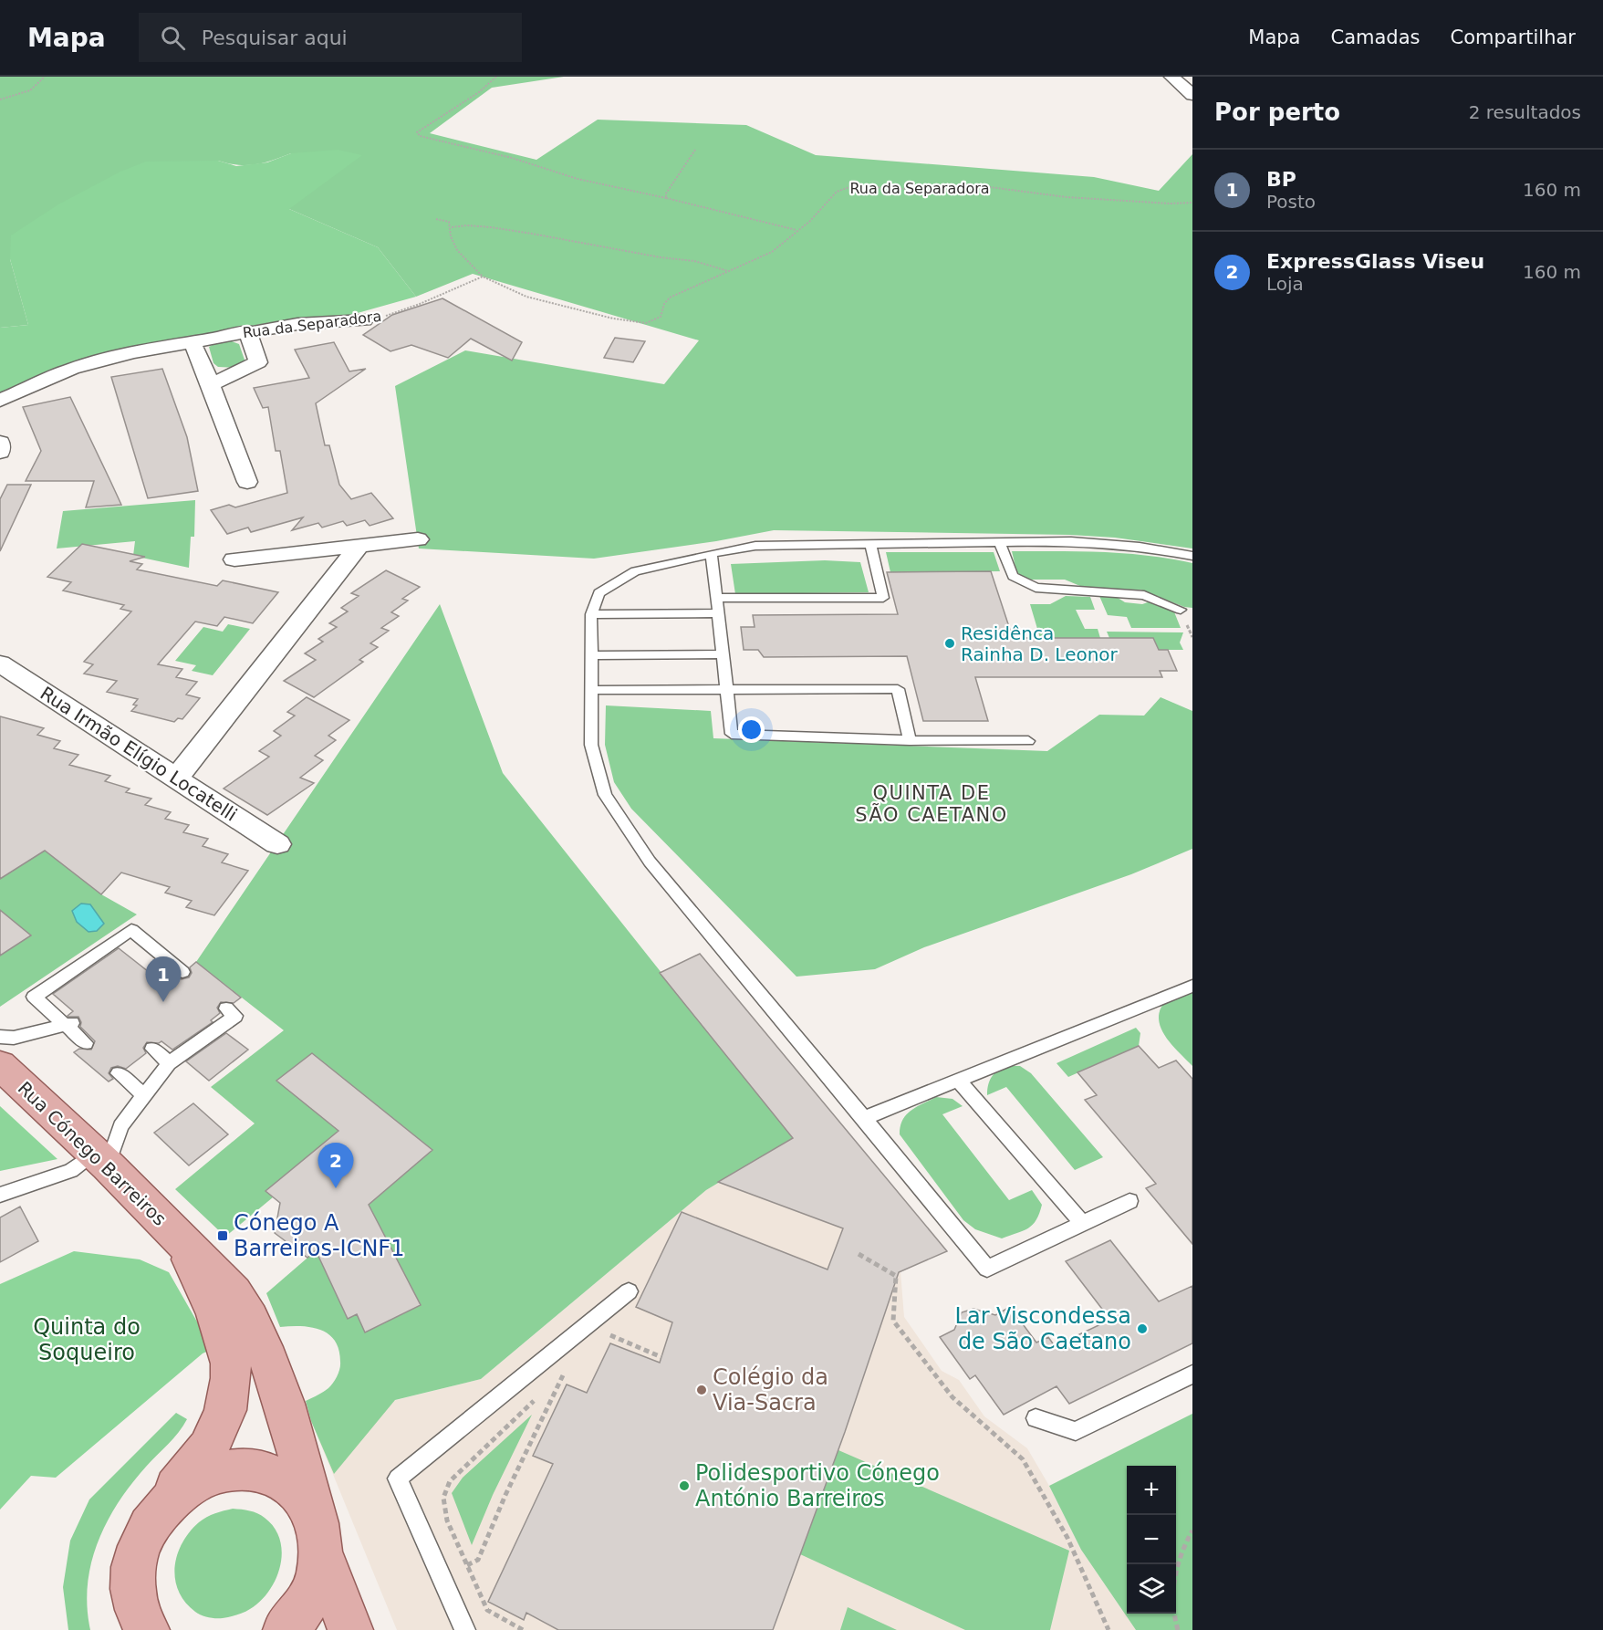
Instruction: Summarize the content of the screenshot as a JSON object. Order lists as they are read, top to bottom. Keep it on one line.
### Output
{"streets":{"main road":["Rua Cónego Barreiros"],"street":["Rua da Separadora","Rua Irmão Elígio Locatelli"]},"districts":["QUINTA DE SÃO CAETANO"],"parks":["Quinta do Soqueiro"],"places":{"other":["Residênca Rainha D. Leonor","Lar Viscondessa de São Caetano","Colégio da Via-Sacra","Polidesportivo Cónego António Barreiros"],"transit":["Cónego A Barreiros-ICNF1"]},"page":{"header":"Mapa","search":"Pesquisar aqui","nav":["Mapa","Camadas","Compartilhar"],"heading":["Por perto","2 resultados"],"list":[{"mark":"1","name":"BP","note":"Posto","value":"160 m"},{"mark":"2","name":"ExpressGlass Viseu","note":"Loja","value":"160 m"}],"pins":["1","2"],"map_buttons":["+","−"]}}
